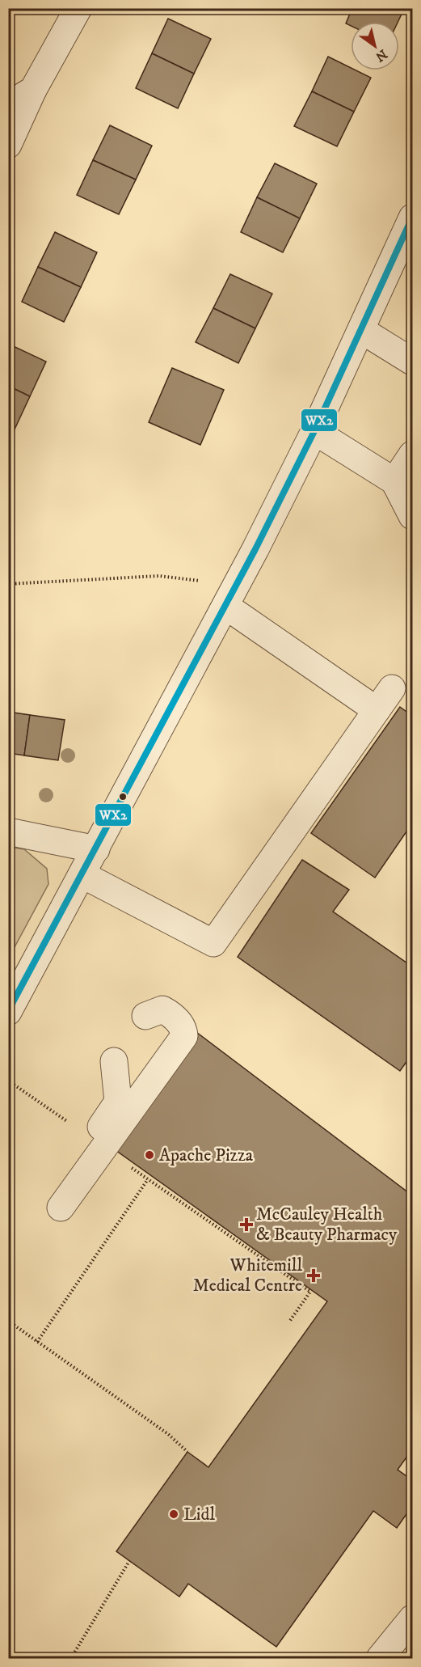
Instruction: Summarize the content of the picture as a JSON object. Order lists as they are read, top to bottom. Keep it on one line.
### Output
{"places":{"other":["Apache Pizza","Lidl"],"health":["McCauley Health & Beauty Pharmacy","Whitemill Medical Centre"]},"lines":["transit line WX2"],"north":"bottom right"}
